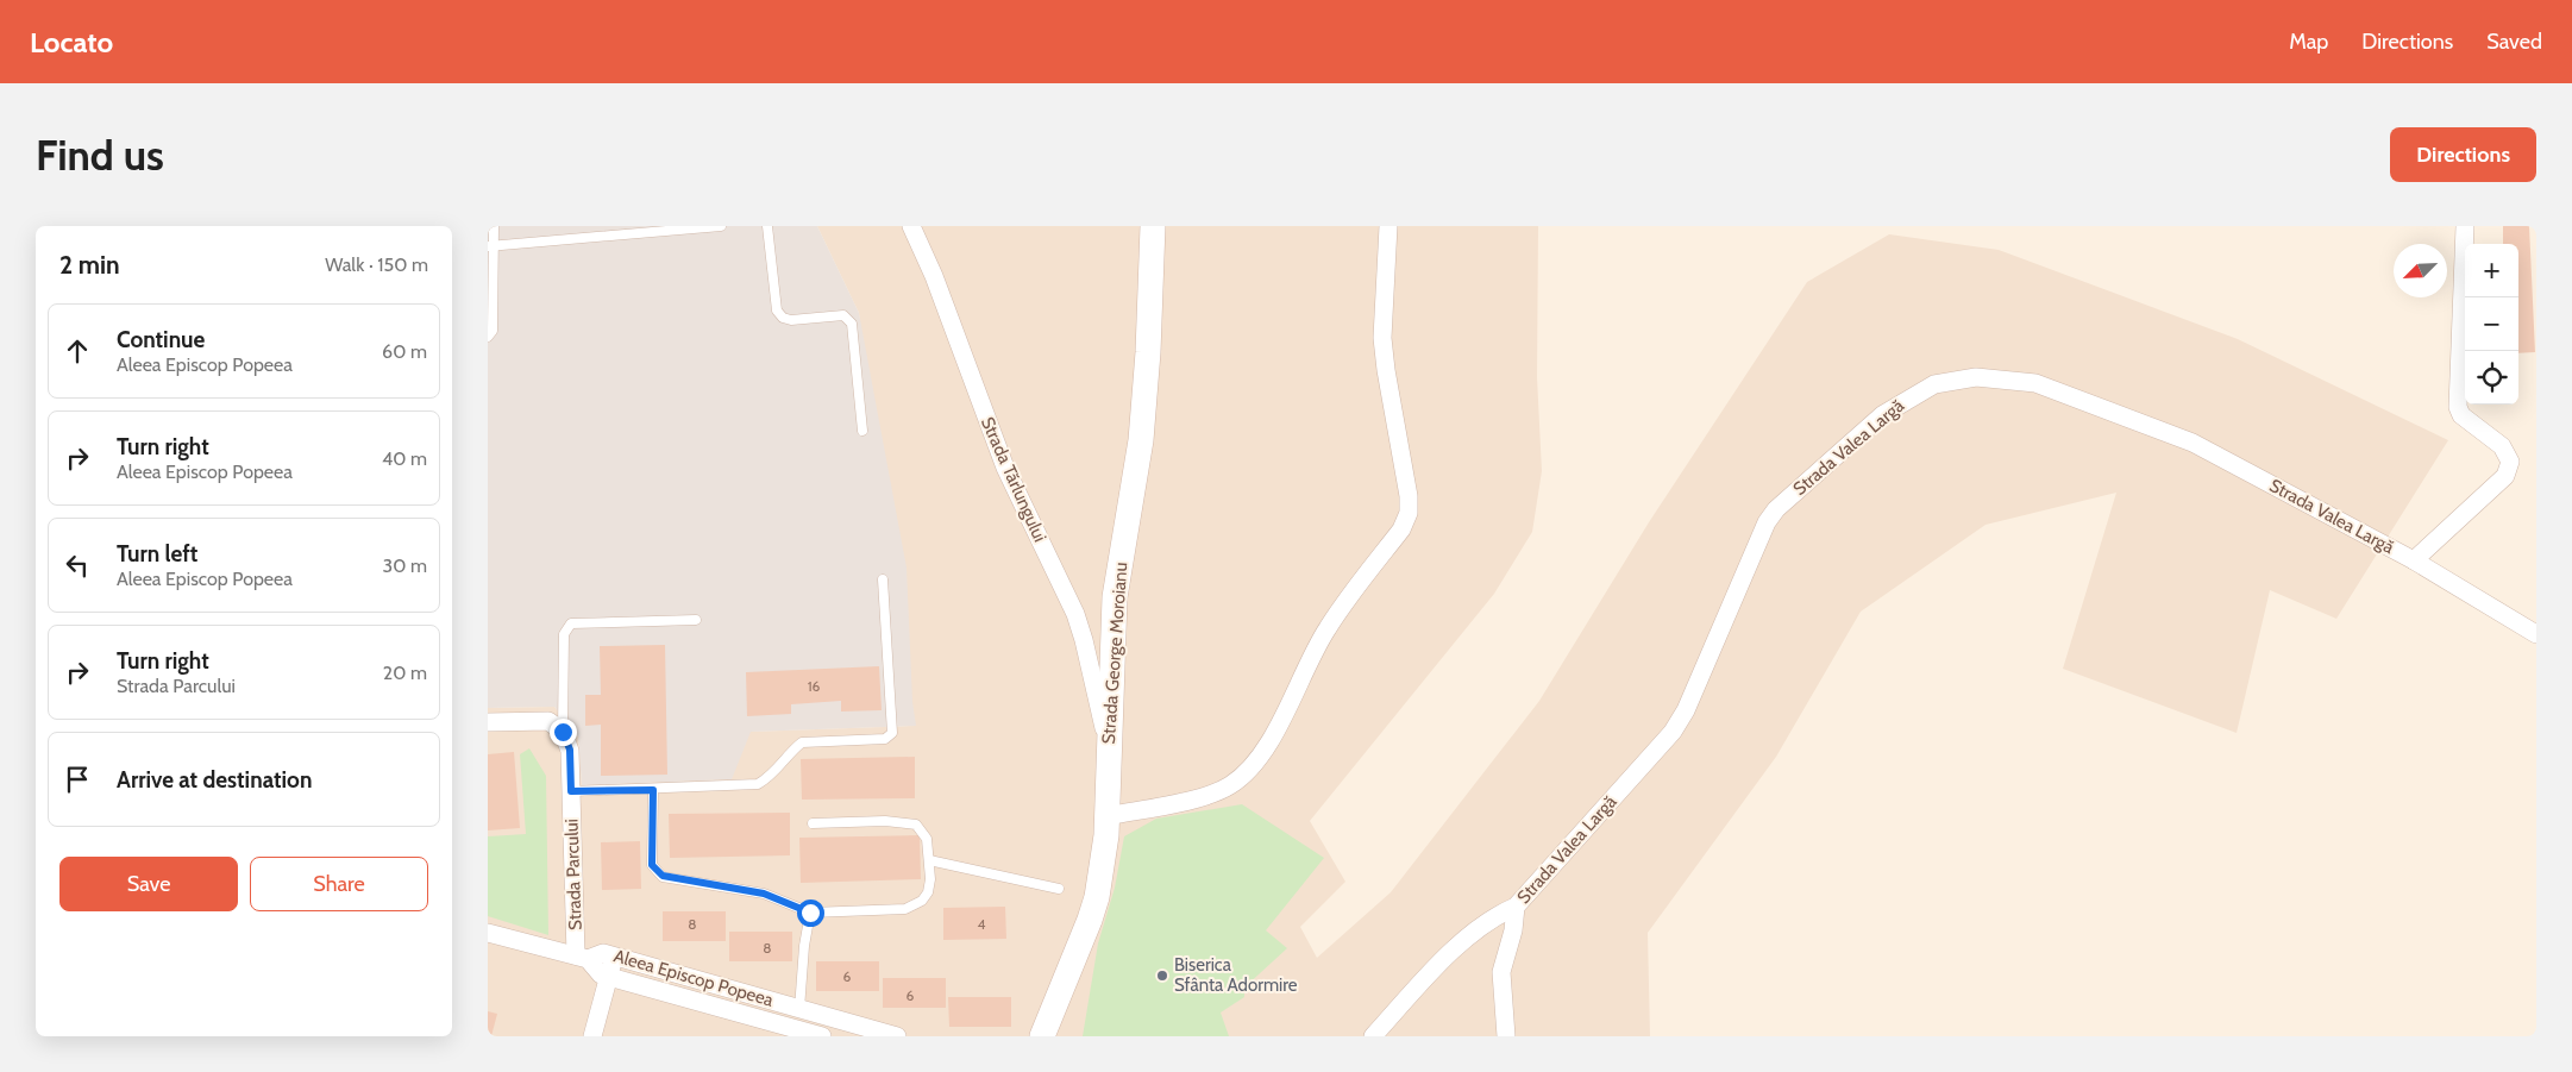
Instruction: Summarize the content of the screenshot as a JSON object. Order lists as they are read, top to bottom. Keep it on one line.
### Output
{"streets":{"main road":["Strada George Moroianu"],"street":["Strada Valea Largă","Strada Tărlungului","Strada Parcului","Aleea Episcop Popeea"]},"crossings":[["Strada Tărlungului","Strada George Moroianu"],["Strada Parcului","Aleea Episcop Popeea"]],"places":["Biserica Sfânta Adormire"],"house_numbers":["16","8","4","8","6","6"],"north":"bottom left","page":{"header":"Locato","nav":["Map","Directions","Saved"],"buttons":["Directions",["Save","Share"]],"title":"Find us","heading":["2 min","Walk · 150 m"],"map_buttons":["+","−"],"list":[["Continue","Aleea Episcop Popeea","60 m"],["Turn right","Aleea Episcop Popeea","40 m"],["Turn left","Aleea Episcop Popeea","30 m"],["Turn right","Strada Parcului","20 m"],"Arrive at destination"]}}
